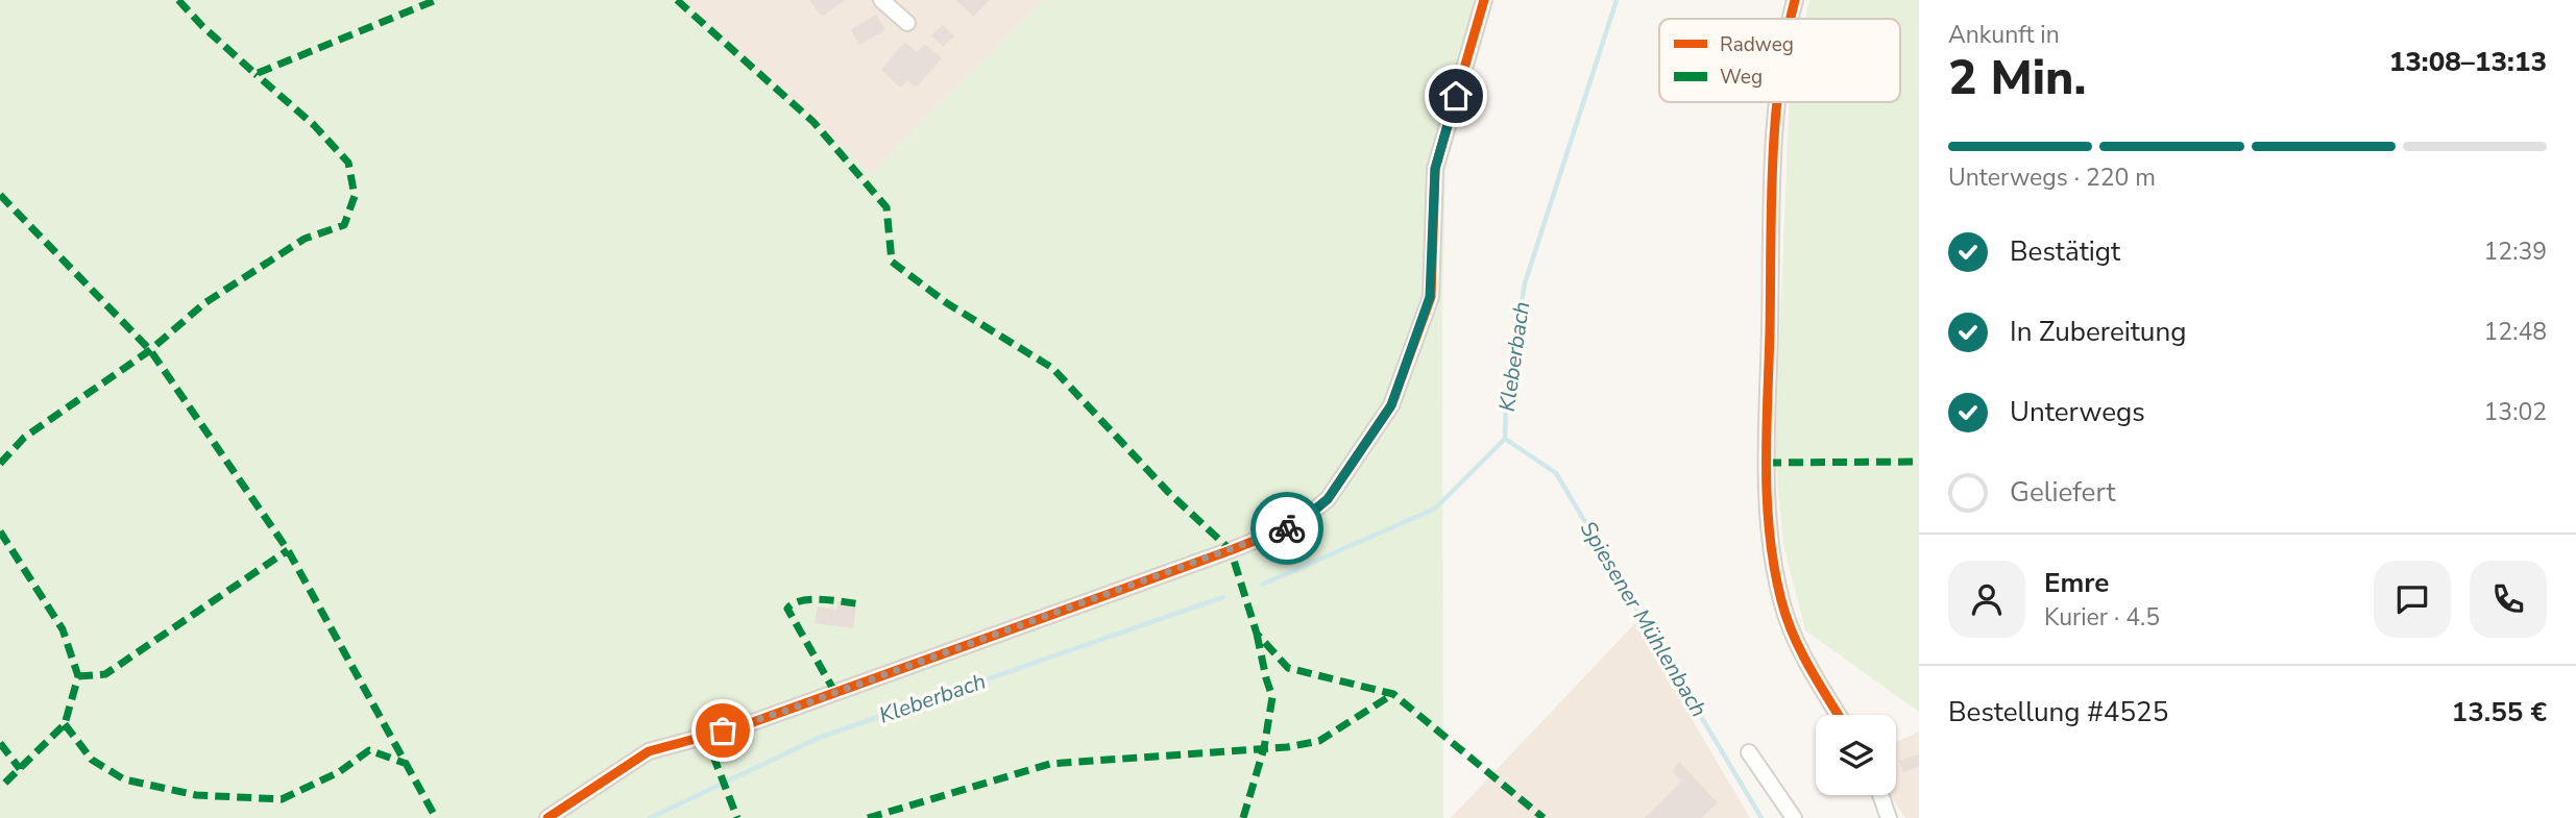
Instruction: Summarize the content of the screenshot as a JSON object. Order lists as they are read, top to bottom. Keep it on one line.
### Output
{"water":["Kleberbach","Spiesener Mühlenbach"],"legend":["Radweg","Weg"],"page":{"heading":["2 Min.","Ankunft in","13:08–13:13"],"panel":["Emre","Kurier · 4.5","Bestellung #4525","13.55 €"],"bar":"Unterwegs · 220 m","list":[["Bestätigt","12:39"],["In Zubereitung","12:48"],["Unterwegs","13:02"],"Geliefert"]}}
